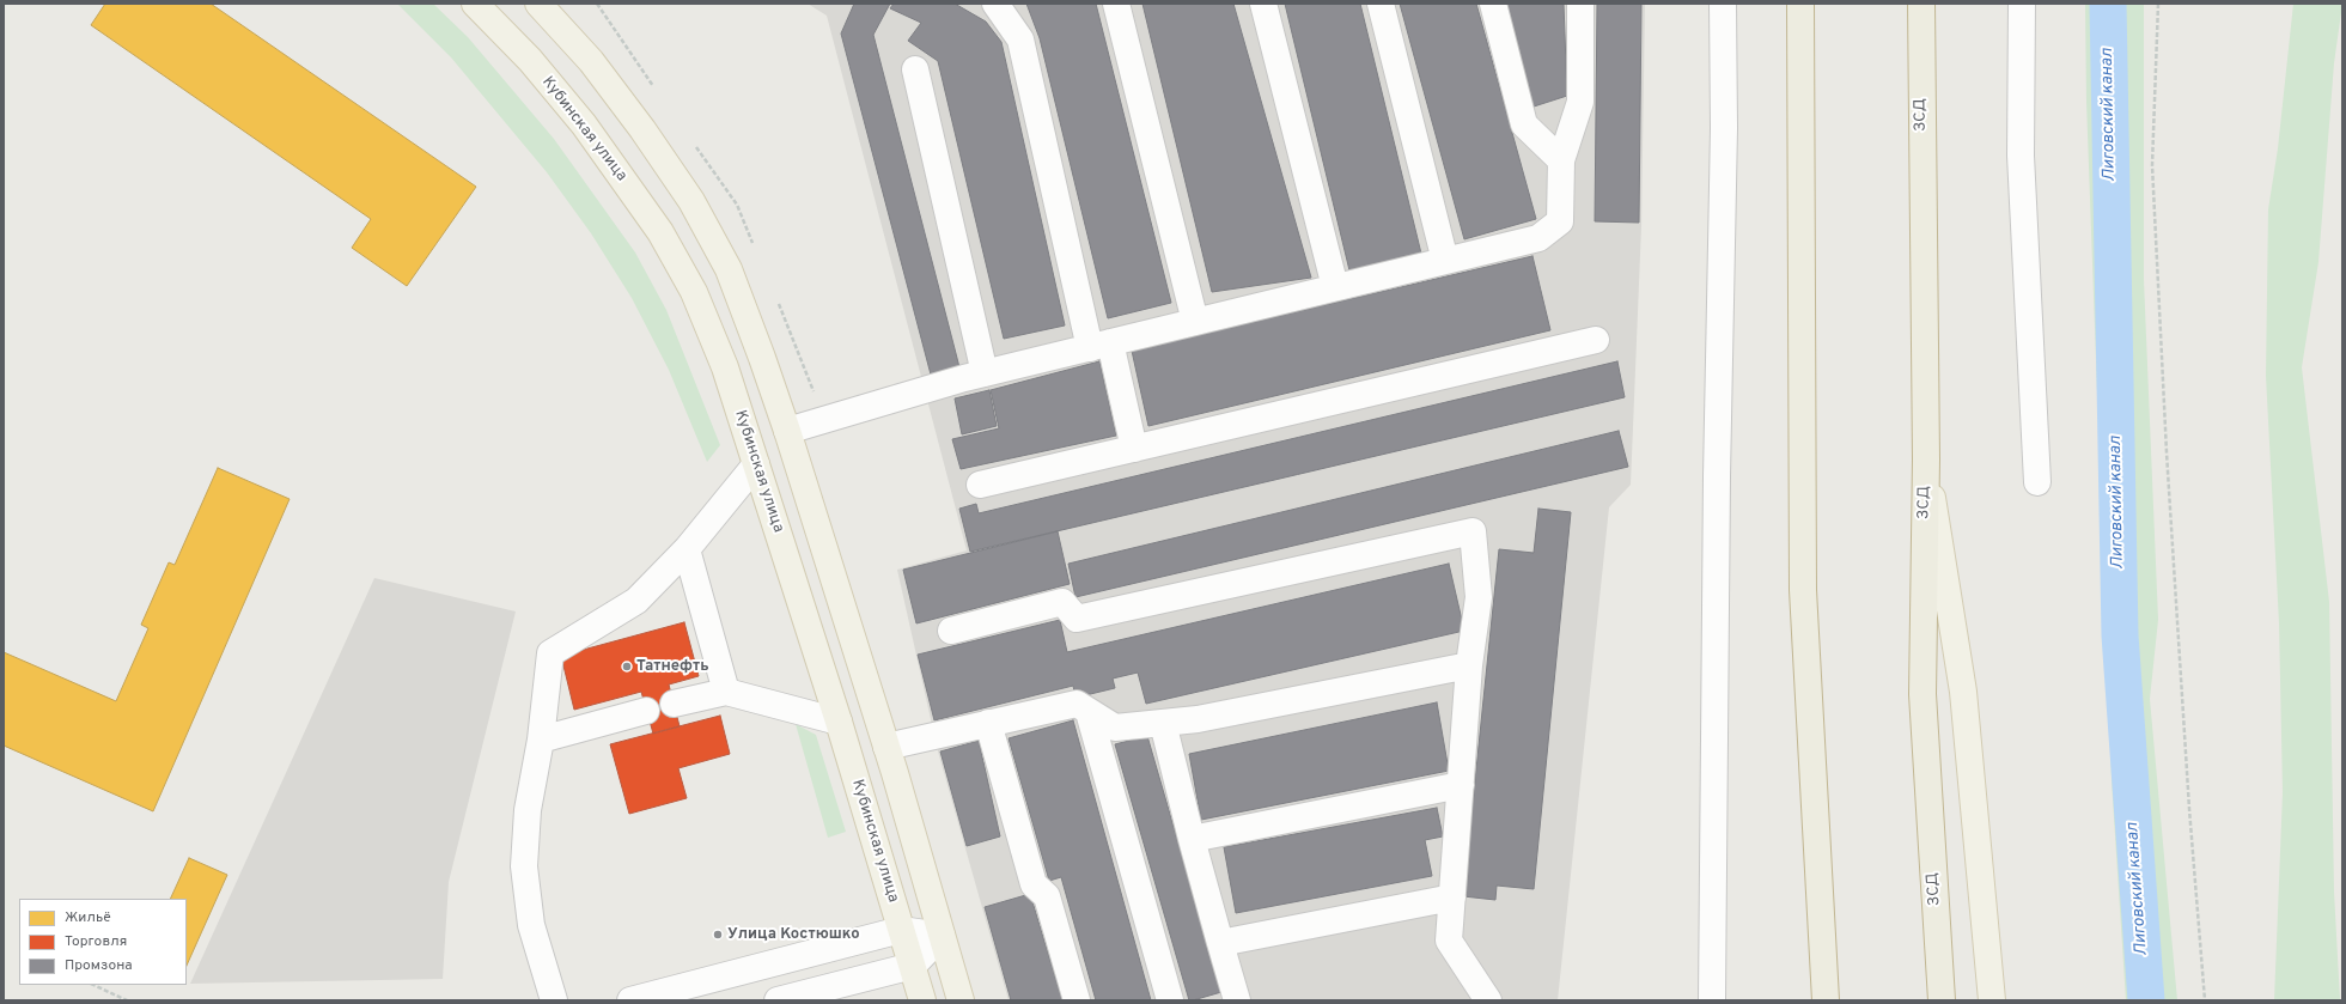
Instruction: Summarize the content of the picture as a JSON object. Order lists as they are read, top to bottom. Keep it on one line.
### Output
{"streets":{"highway":["ЗСД"],"main road":["Кубинская улица"]},"water":["Лиговский канал"],"places":["Татнефть","Улица Костюшко"],"legend":["Жильё","Торговля","Промзона"]}
